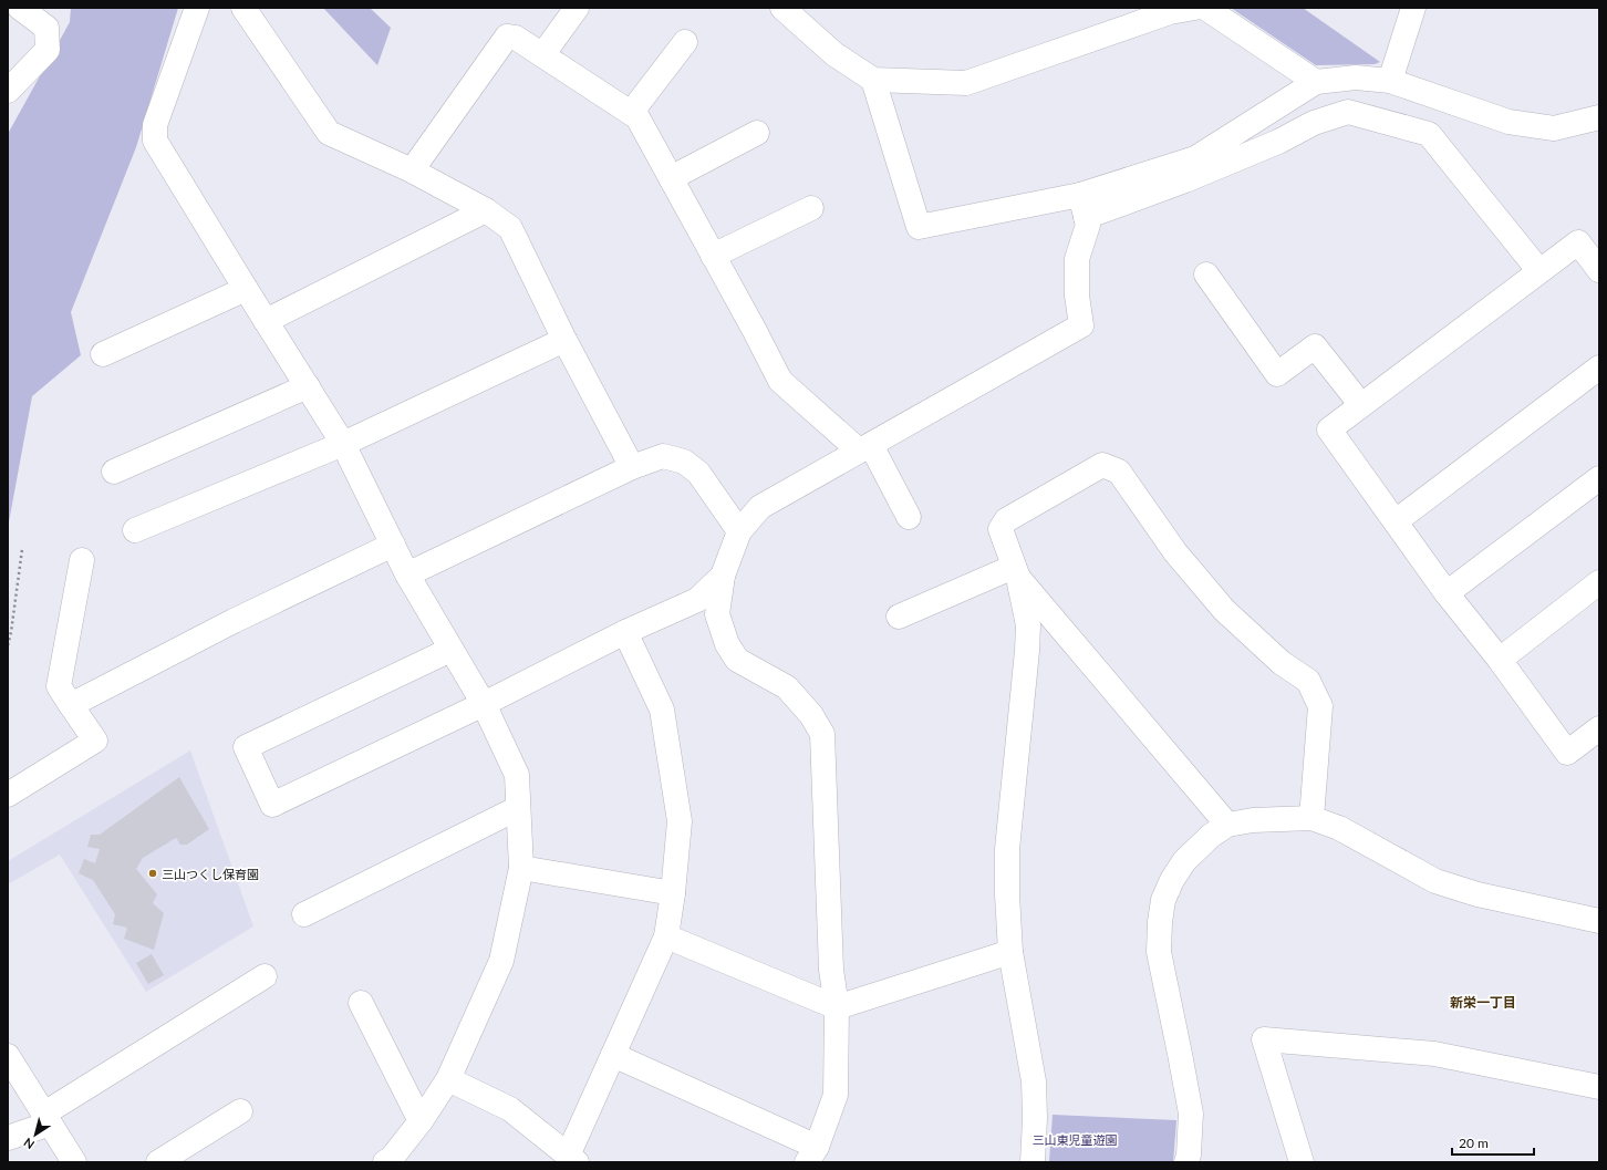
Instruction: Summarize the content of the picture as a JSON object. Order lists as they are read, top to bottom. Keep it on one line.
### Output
{"districts":["新栄一丁目"],"parks":["三山東児童遊園"],"places":["三山つくし保育園"],"scale_bar":"20 m","north":"bottom left"}
